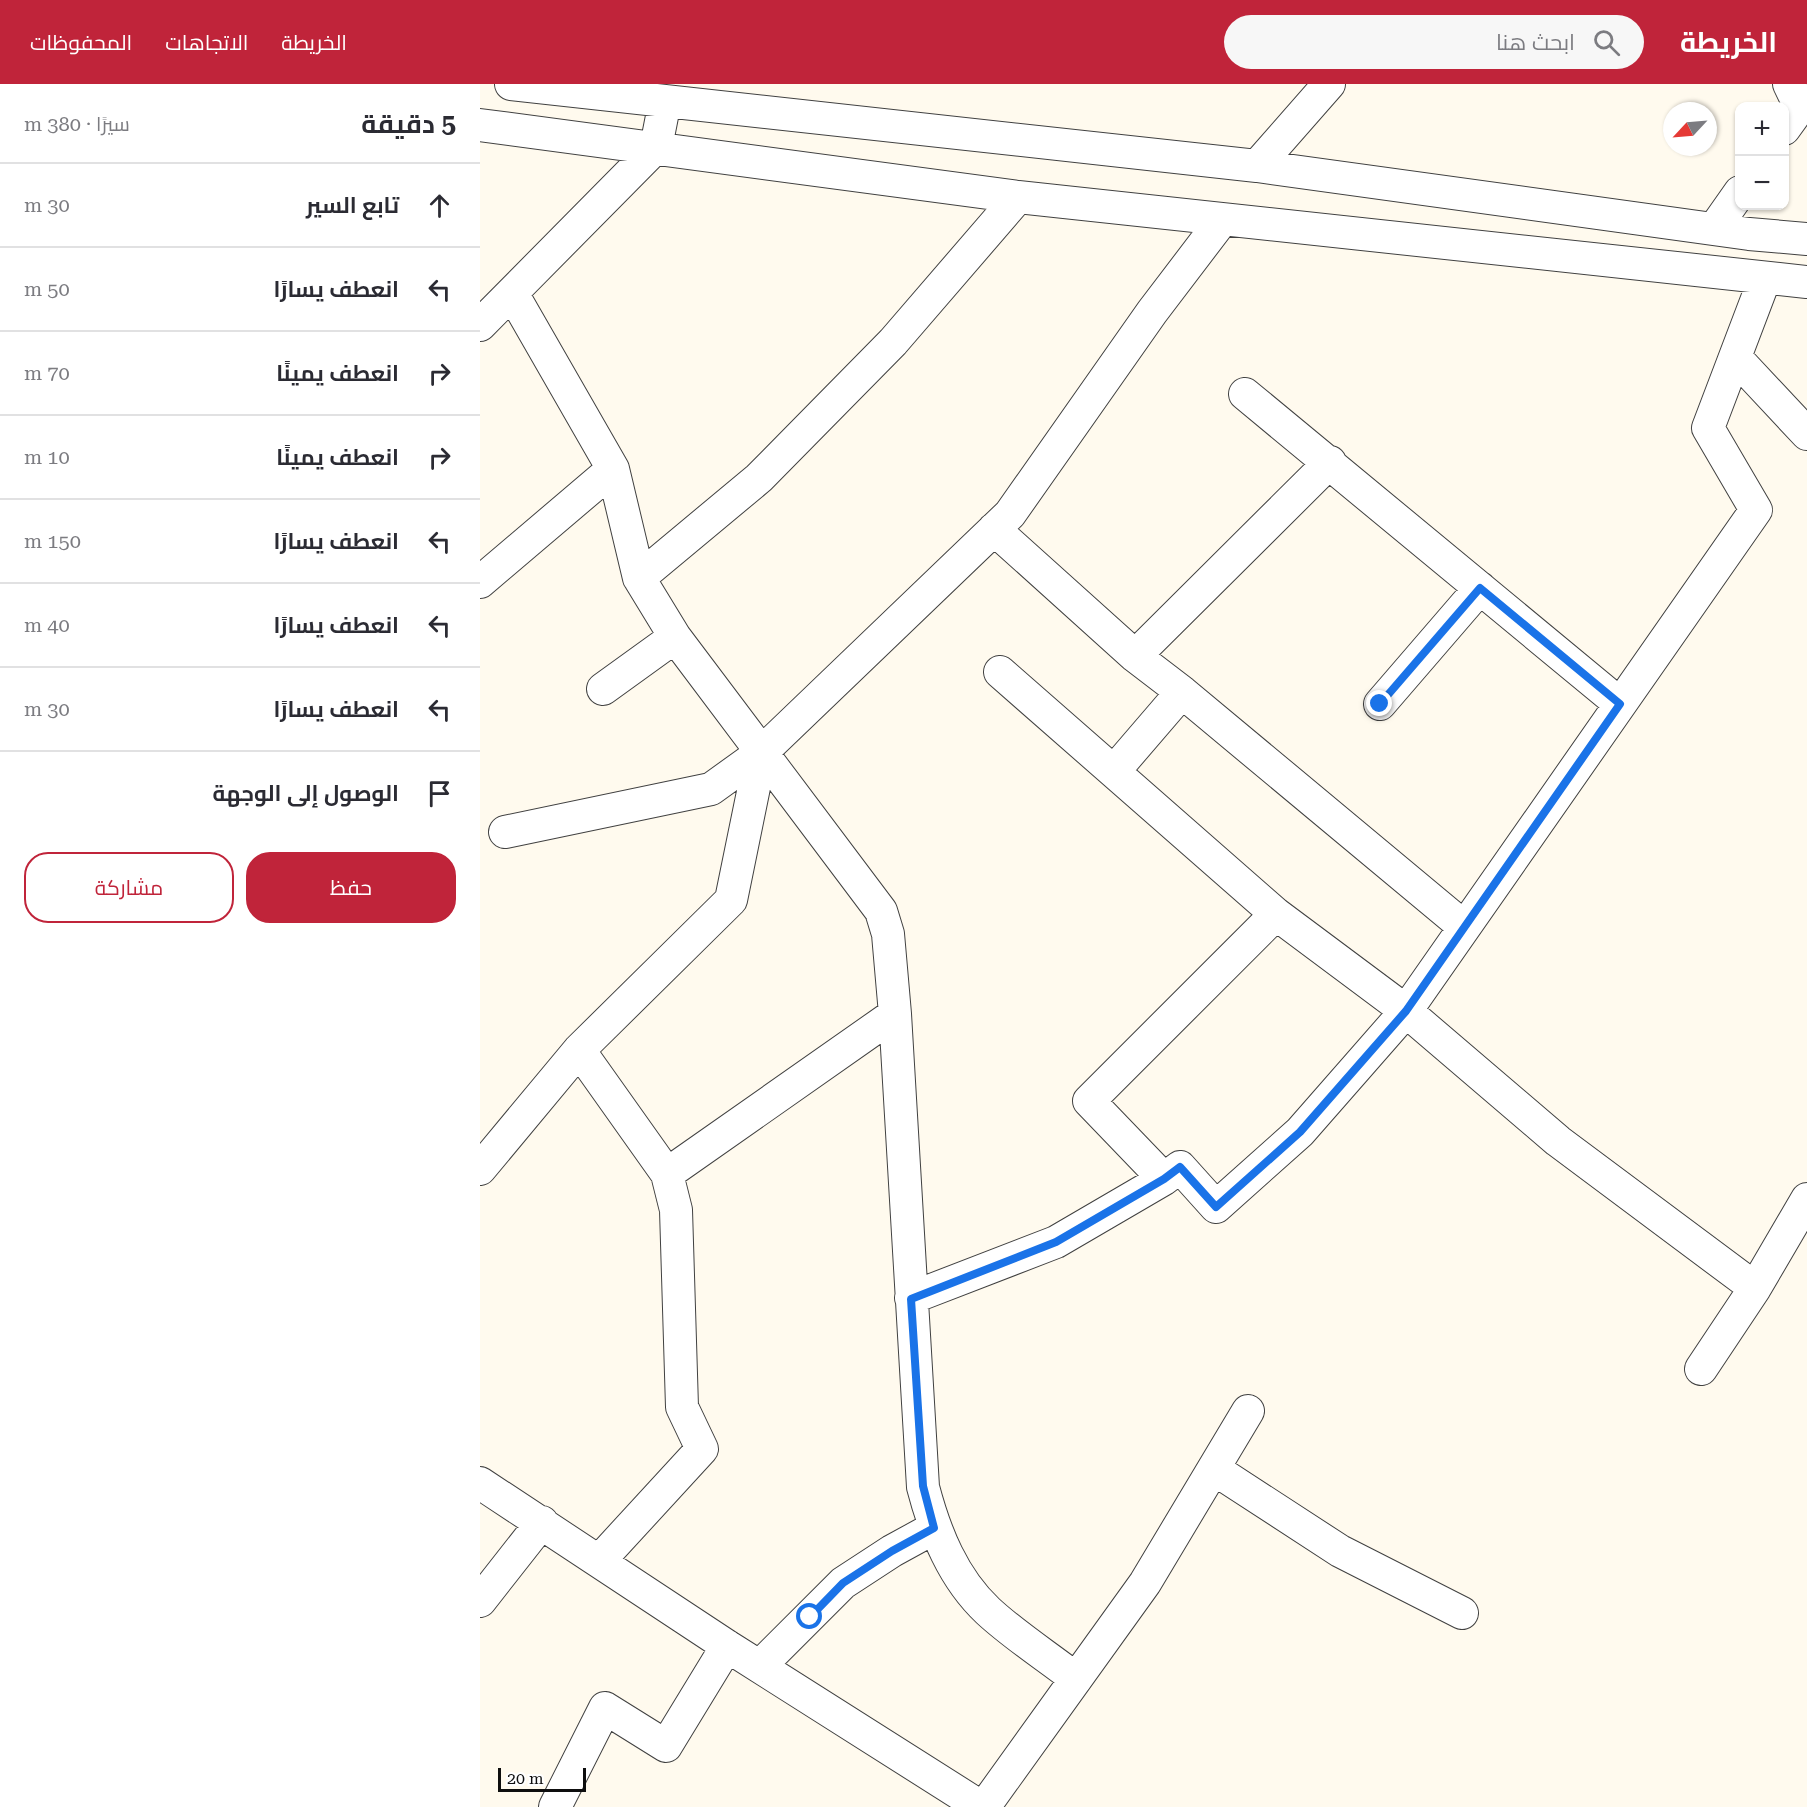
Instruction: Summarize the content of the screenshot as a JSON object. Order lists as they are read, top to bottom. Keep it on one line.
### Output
{"scale_bar":"20 m","north":"bottom left","page":{"header":"الخريطة","search":"ابحث هنا","nav":["الخريطة","الاتجاهات","المحفوظات"],"heading":["5 دقيقة","سيرًا · 380 m"],"map_buttons":["+","−"],"list":[["تابع السير","30 m"],["انعطف يسارًا","50 m"],["انعطف يمينًا","70 m"],["انعطف يمينًا","10 m"],["انعطف يسارًا","150 m"],["انعطف يسارًا","40 m"],["انعطف يسارًا","30 m"],"الوصول إلى الوجهة"],"buttons":["حفظ","مشاركة"],"scale":"20 m"}}
